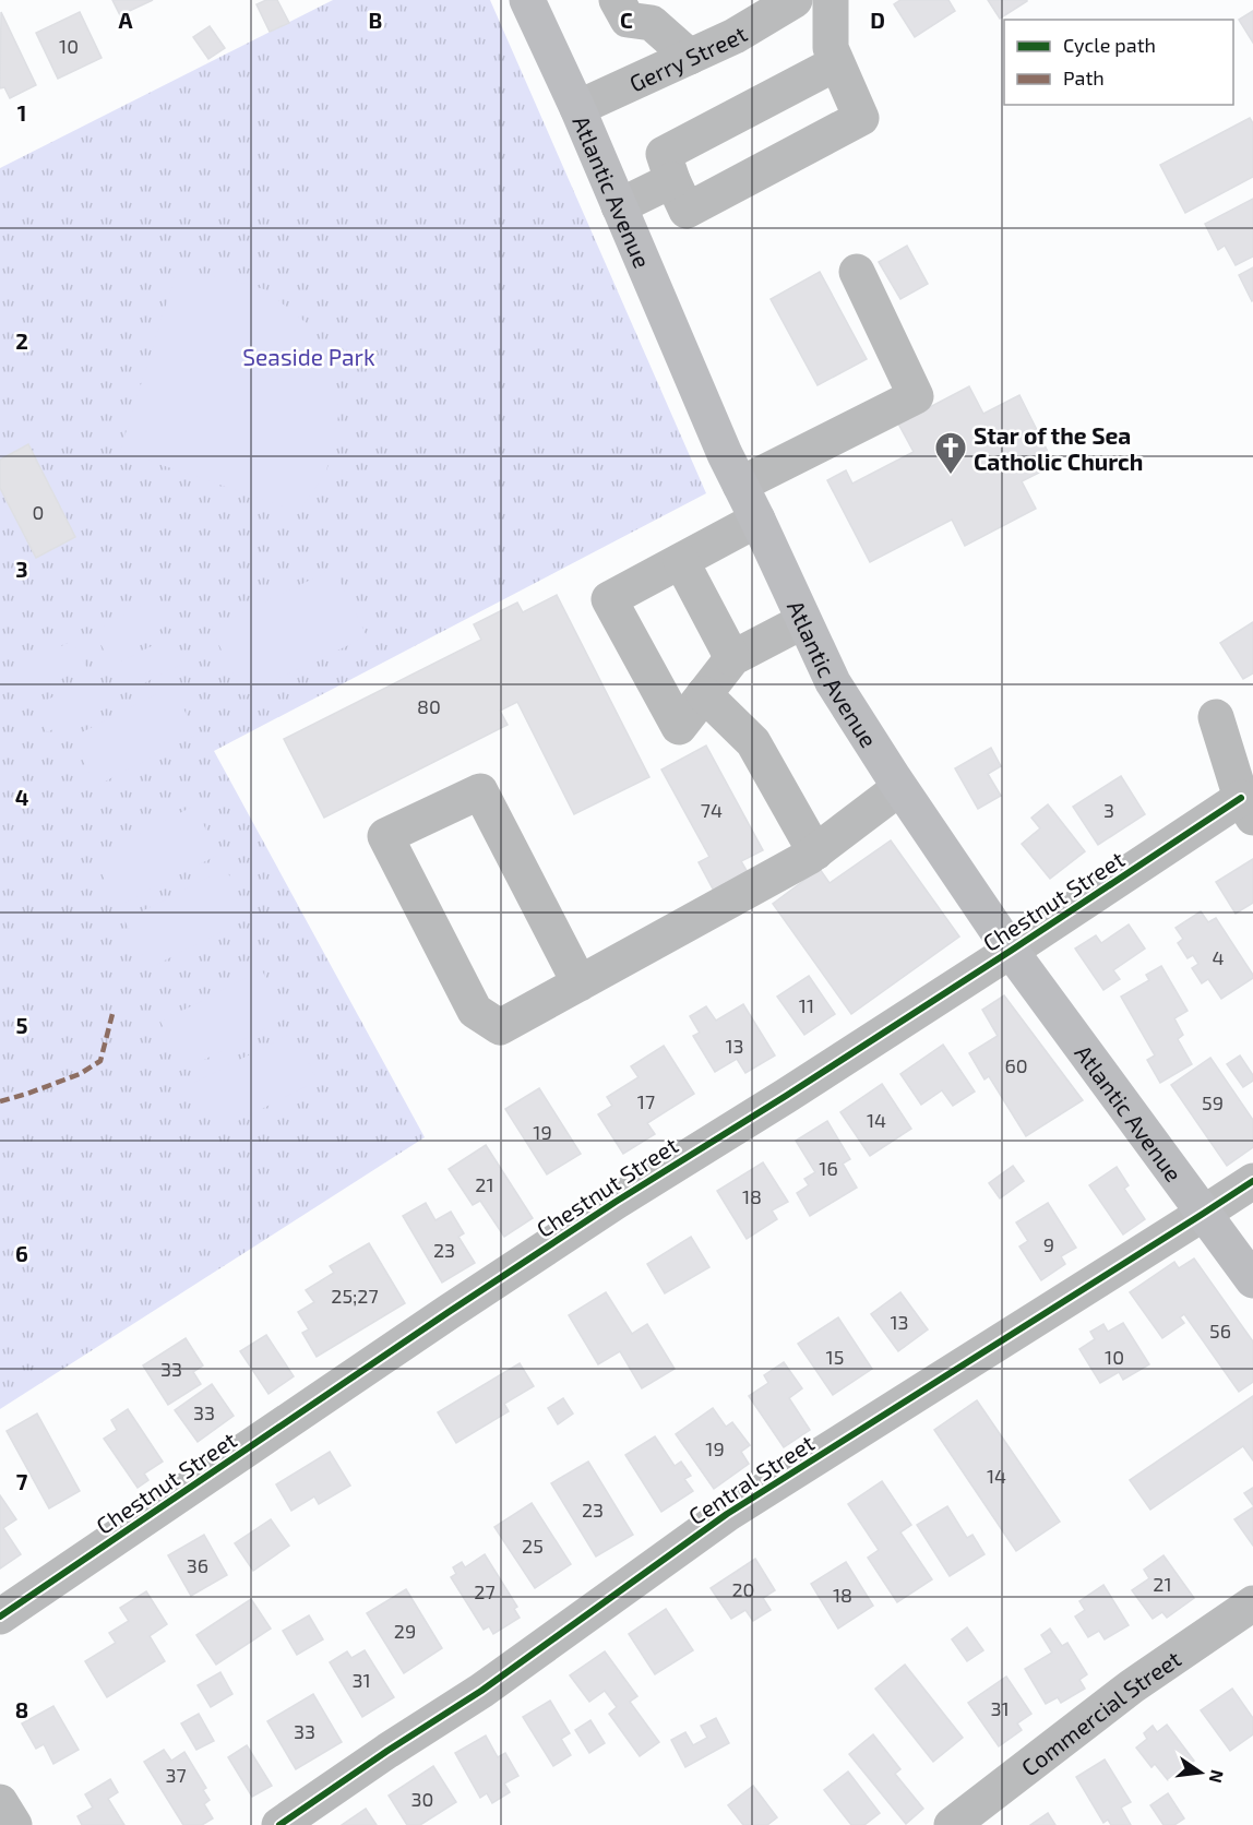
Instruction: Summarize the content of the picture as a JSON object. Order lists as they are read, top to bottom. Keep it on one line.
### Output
{"streets":{"main road":["Atlantic Avenue"],"street":["Gerry Street","Chestnut Street","Central Street","Commercial Street"]},"crossings":[["Gerry Street","Atlantic Avenue"],["Atlantic Avenue","Chestnut Street"],["Atlantic Avenue","Central Street"]],"parks":["Seaside Park"],"places":{"church":["Star of the Sea Catholic Church"]},"house_numbers":["10","0","80","74","3","4","11","13","60","17","59","14","19","16","21","18","9","23","25;27","13","56","15","10","33","33","19","14","23","25","36","21","20","27","18","29","31","31","33","37","30"],"legend":["Cycle path","Path"],"north":"right","grid":{"columns":["A","B","C","D"],"rows":["1","2","3","4","5","6","7","8"]}}
